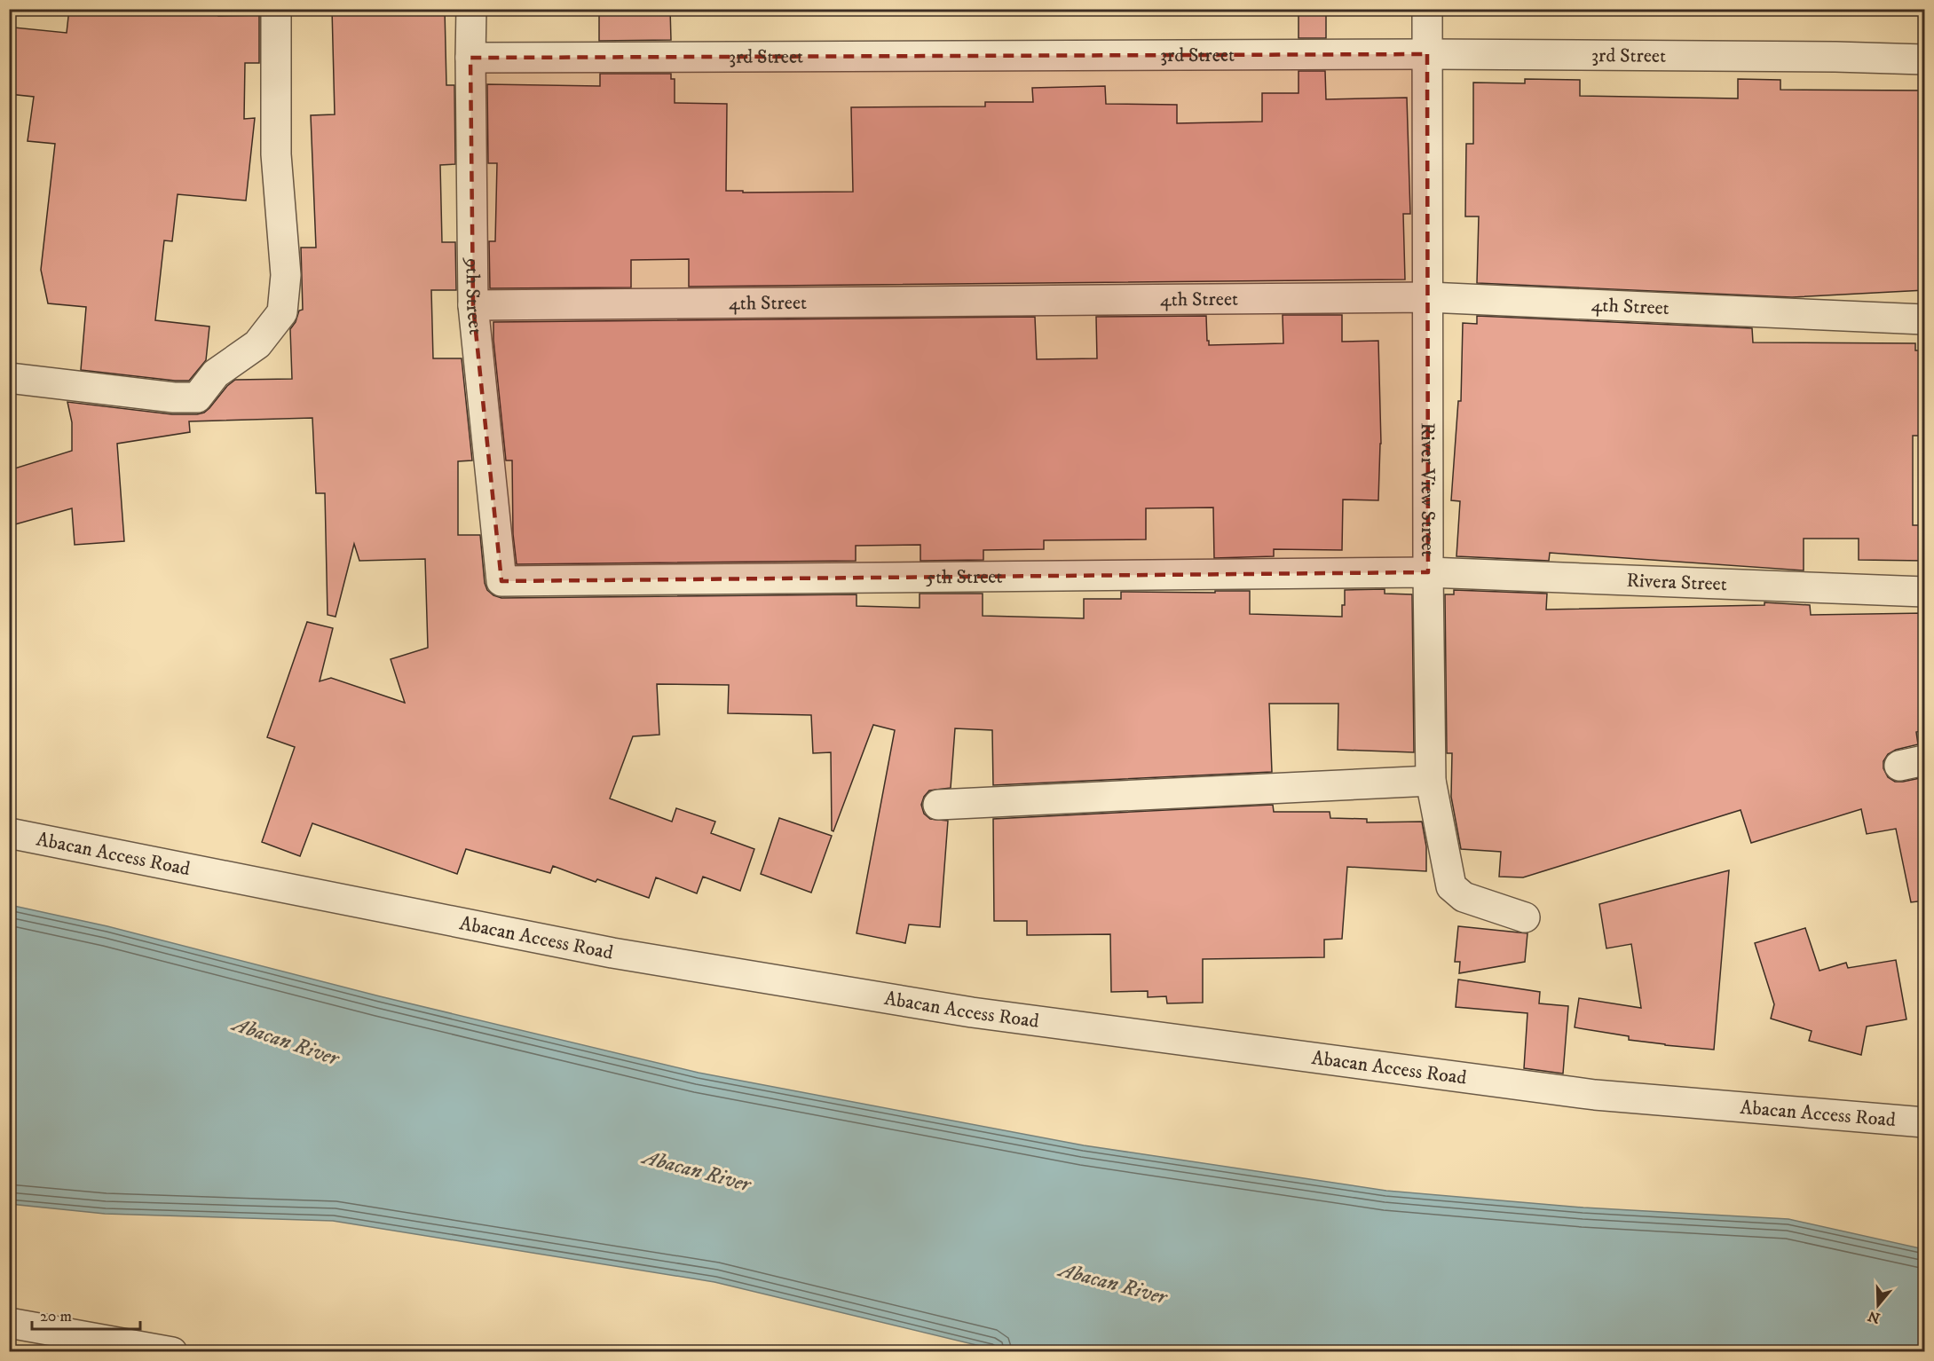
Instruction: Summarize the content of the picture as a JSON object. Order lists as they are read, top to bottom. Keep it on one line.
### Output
{"streets":{"street":["3rd Street","9th Street","4th Street","River View Street","5th Street","Rivera Street","Abacan Access Road"]},"crossings":[["3rd Street","9th Street"],["3rd Street","River View Street"],["9th Street","4th Street"],["9th Street","5th Street"],["4th Street","River View Street"],["River View Street","5th Street"],["River View Street","Rivera Street"],["5th Street","Rivera Street"]],"water":["Abacan River"],"scale_bar":"20 m","north":"bottom"}
